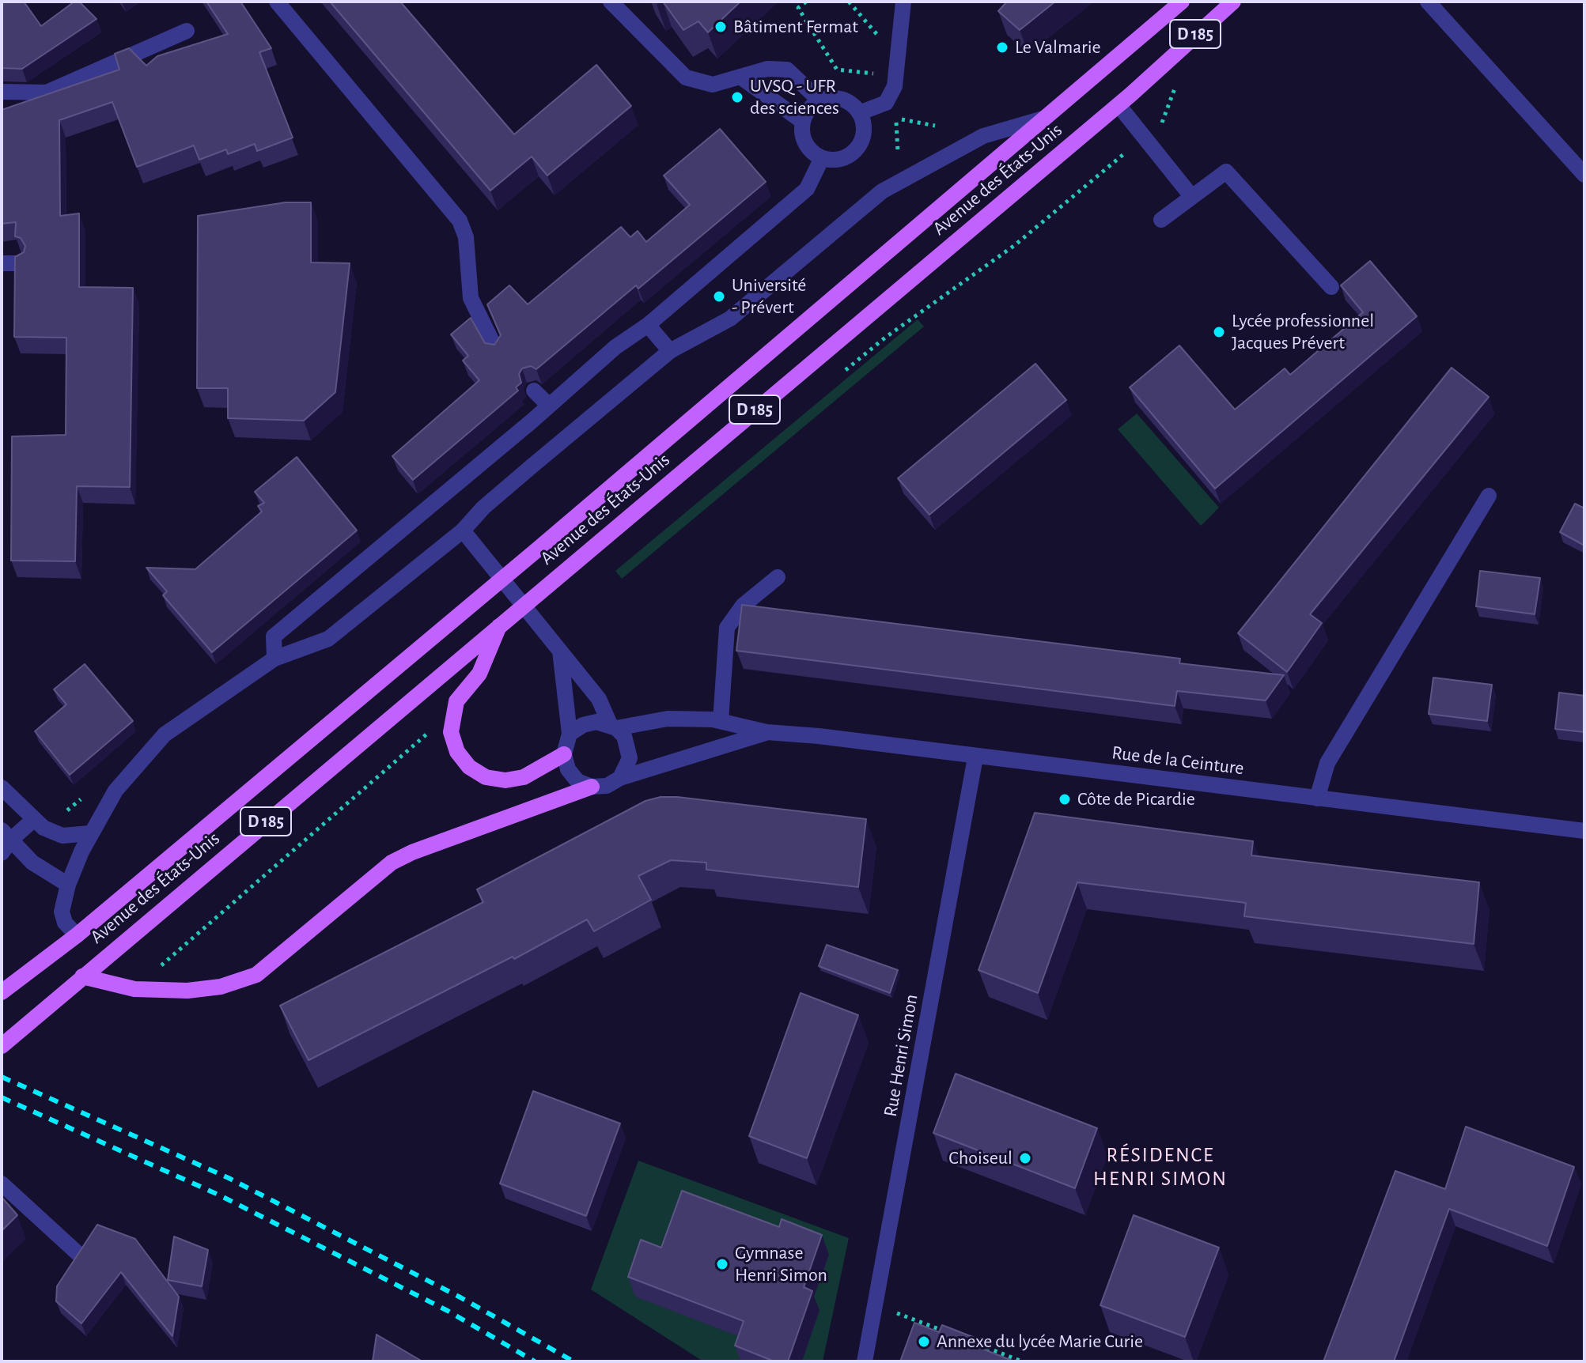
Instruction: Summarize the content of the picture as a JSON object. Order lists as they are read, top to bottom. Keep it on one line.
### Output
{"streets":{"main road":["D 185","Avenue des États-Unis"],"street":["Rue de la Ceinture","Rue Henri Simon"]},"crossings":[["Rue de la Ceinture","Rue Henri Simon"]],"districts":["RÉSIDENCE HENRI SIMON"],"places":["Bâtiment Fermat","Le Valmarie","UVSQ - UFR des sciences","Université - Prévert","Lycée professionnel Jacques Prévert","Côte de Picardie","Choiseul","Gymnase Henri Simon","Annexe du lycée Marie Curie"]}
